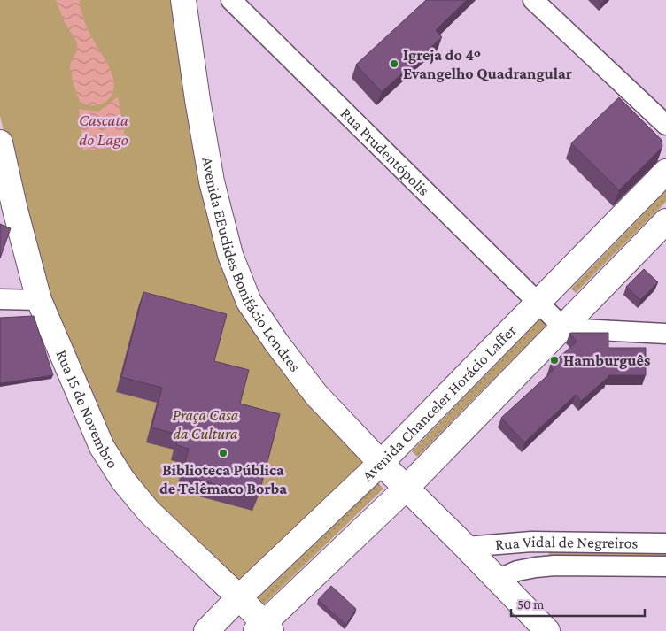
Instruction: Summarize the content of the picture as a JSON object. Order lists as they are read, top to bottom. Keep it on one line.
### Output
{"streets":{"main road":["Avenida EEuclides Bonifácio Londres","Avenida Chanceler Horácio Laffer","Rua 15 de Novembro"],"street":["Rua Prudentópolis","Rua Vidal de Negreiros"]},"crossings":[["Rua Prudentópolis","Avenida Chanceler Horácio Laffer"],["Avenida EEuclides Bonifácio Londres","Avenida Chanceler Horácio Laffer"],["Avenida EEuclides Bonifácio Londres","Rua Vidal de Negreiros"],["Avenida Chanceler Horácio Laffer","Rua 15 de Novembro"]],"water":["Cascata do Lago"],"parks":["Praça Casa da Cultura"],"places":["Igreja do 4º Evangelho Quadrangular","Hamburguês","Biblioteca Pública de Telêmaco Borba"],"scale_bar":"50 m"}
